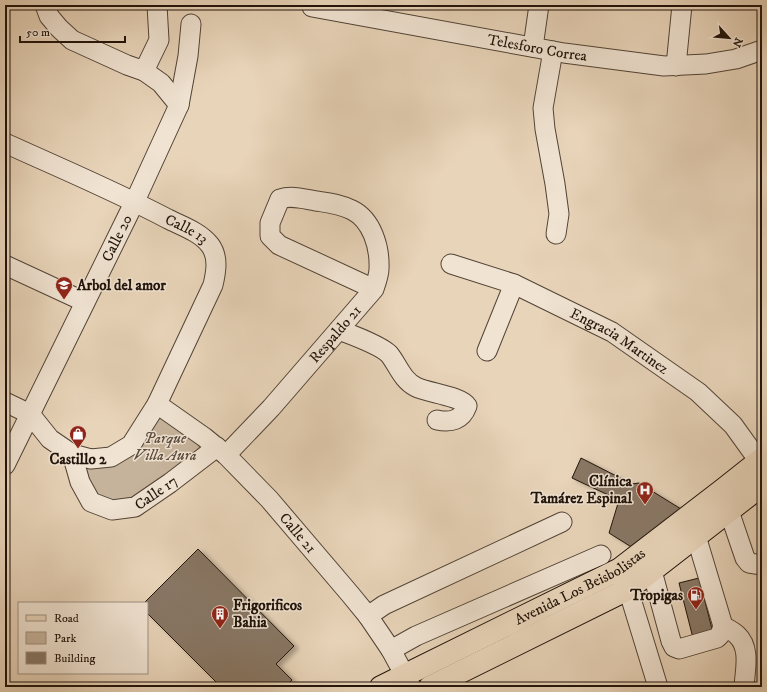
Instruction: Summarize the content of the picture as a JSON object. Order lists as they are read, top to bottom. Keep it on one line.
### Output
{"streets":{"main road":["Avenida Los Beisbolistas"],"street":["Telesforo Correa","Calle 13","Calle 20","Respaldo 21","Engracia Martinez","Calle 17","Calle 21"]},"crossings":[["Calle 13","Calle 20"],["Calle 13","Calle 21"],["Respaldo 21","Calle 17"],["Respaldo 21","Calle 21"],["Engracia Martinez","Avenida Los Beisbolistas"],["Calle 17","Calle 21"],["Calle 21","Avenida Los Beisbolistas"]],"parks":["Parque Villa Aura"],"places":{"school or university":["Arbol del amor"],"shop":["Castillo 2"],"hospital":["Clínica Tamárez Espinal"],"fuel station":["Tropigas"],"building":["Frigorificos Bahia"]},"legend":["Road","Park","Building"],"scale_bar":"50 m","north":"bottom right"}
